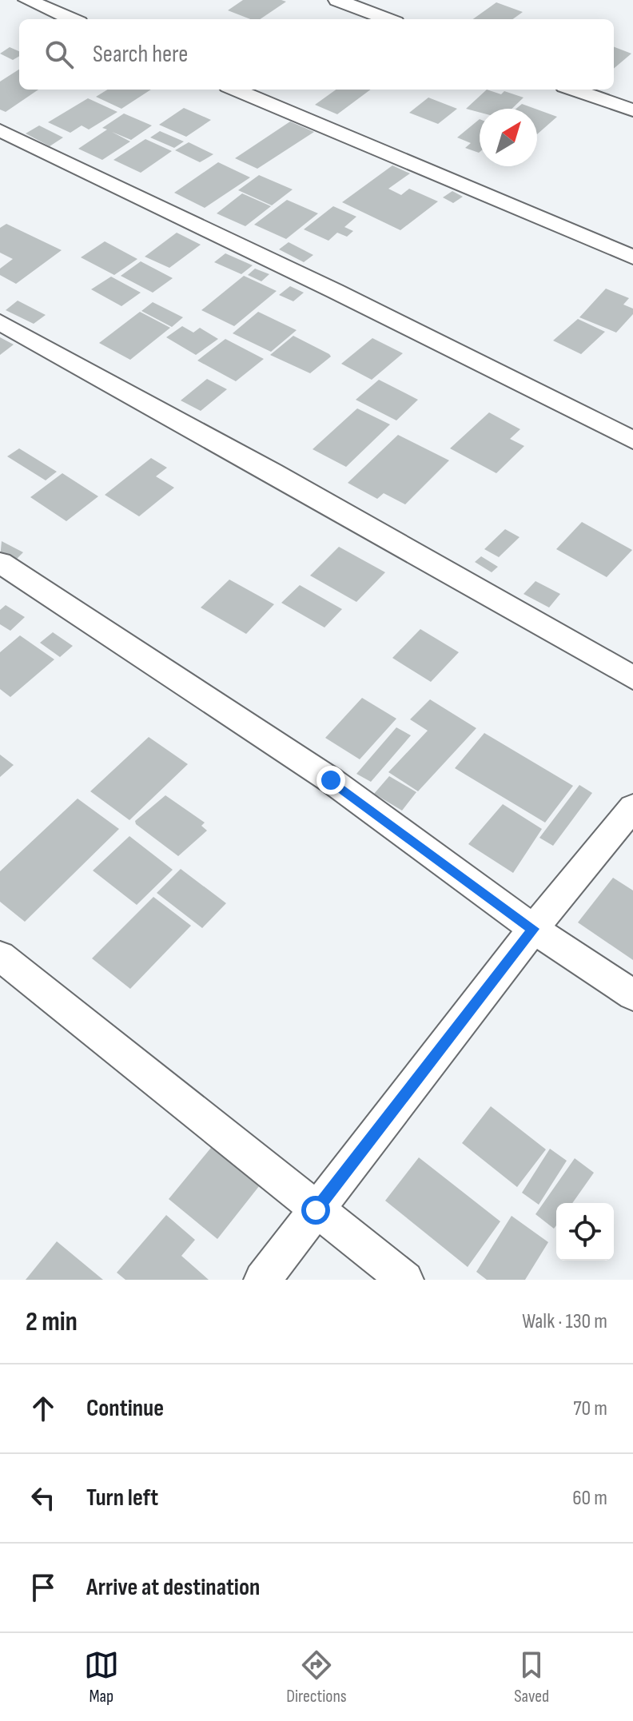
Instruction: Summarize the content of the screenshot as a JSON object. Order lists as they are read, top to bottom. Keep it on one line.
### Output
{"north":"top right","page":{"search":"Search here","heading":["2 min","Walk · 130 m"],"list":[["Continue","70 m"],["Turn left","60 m"],"Arrive at destination"],"nav":["Map","Directions","Saved"]}}
